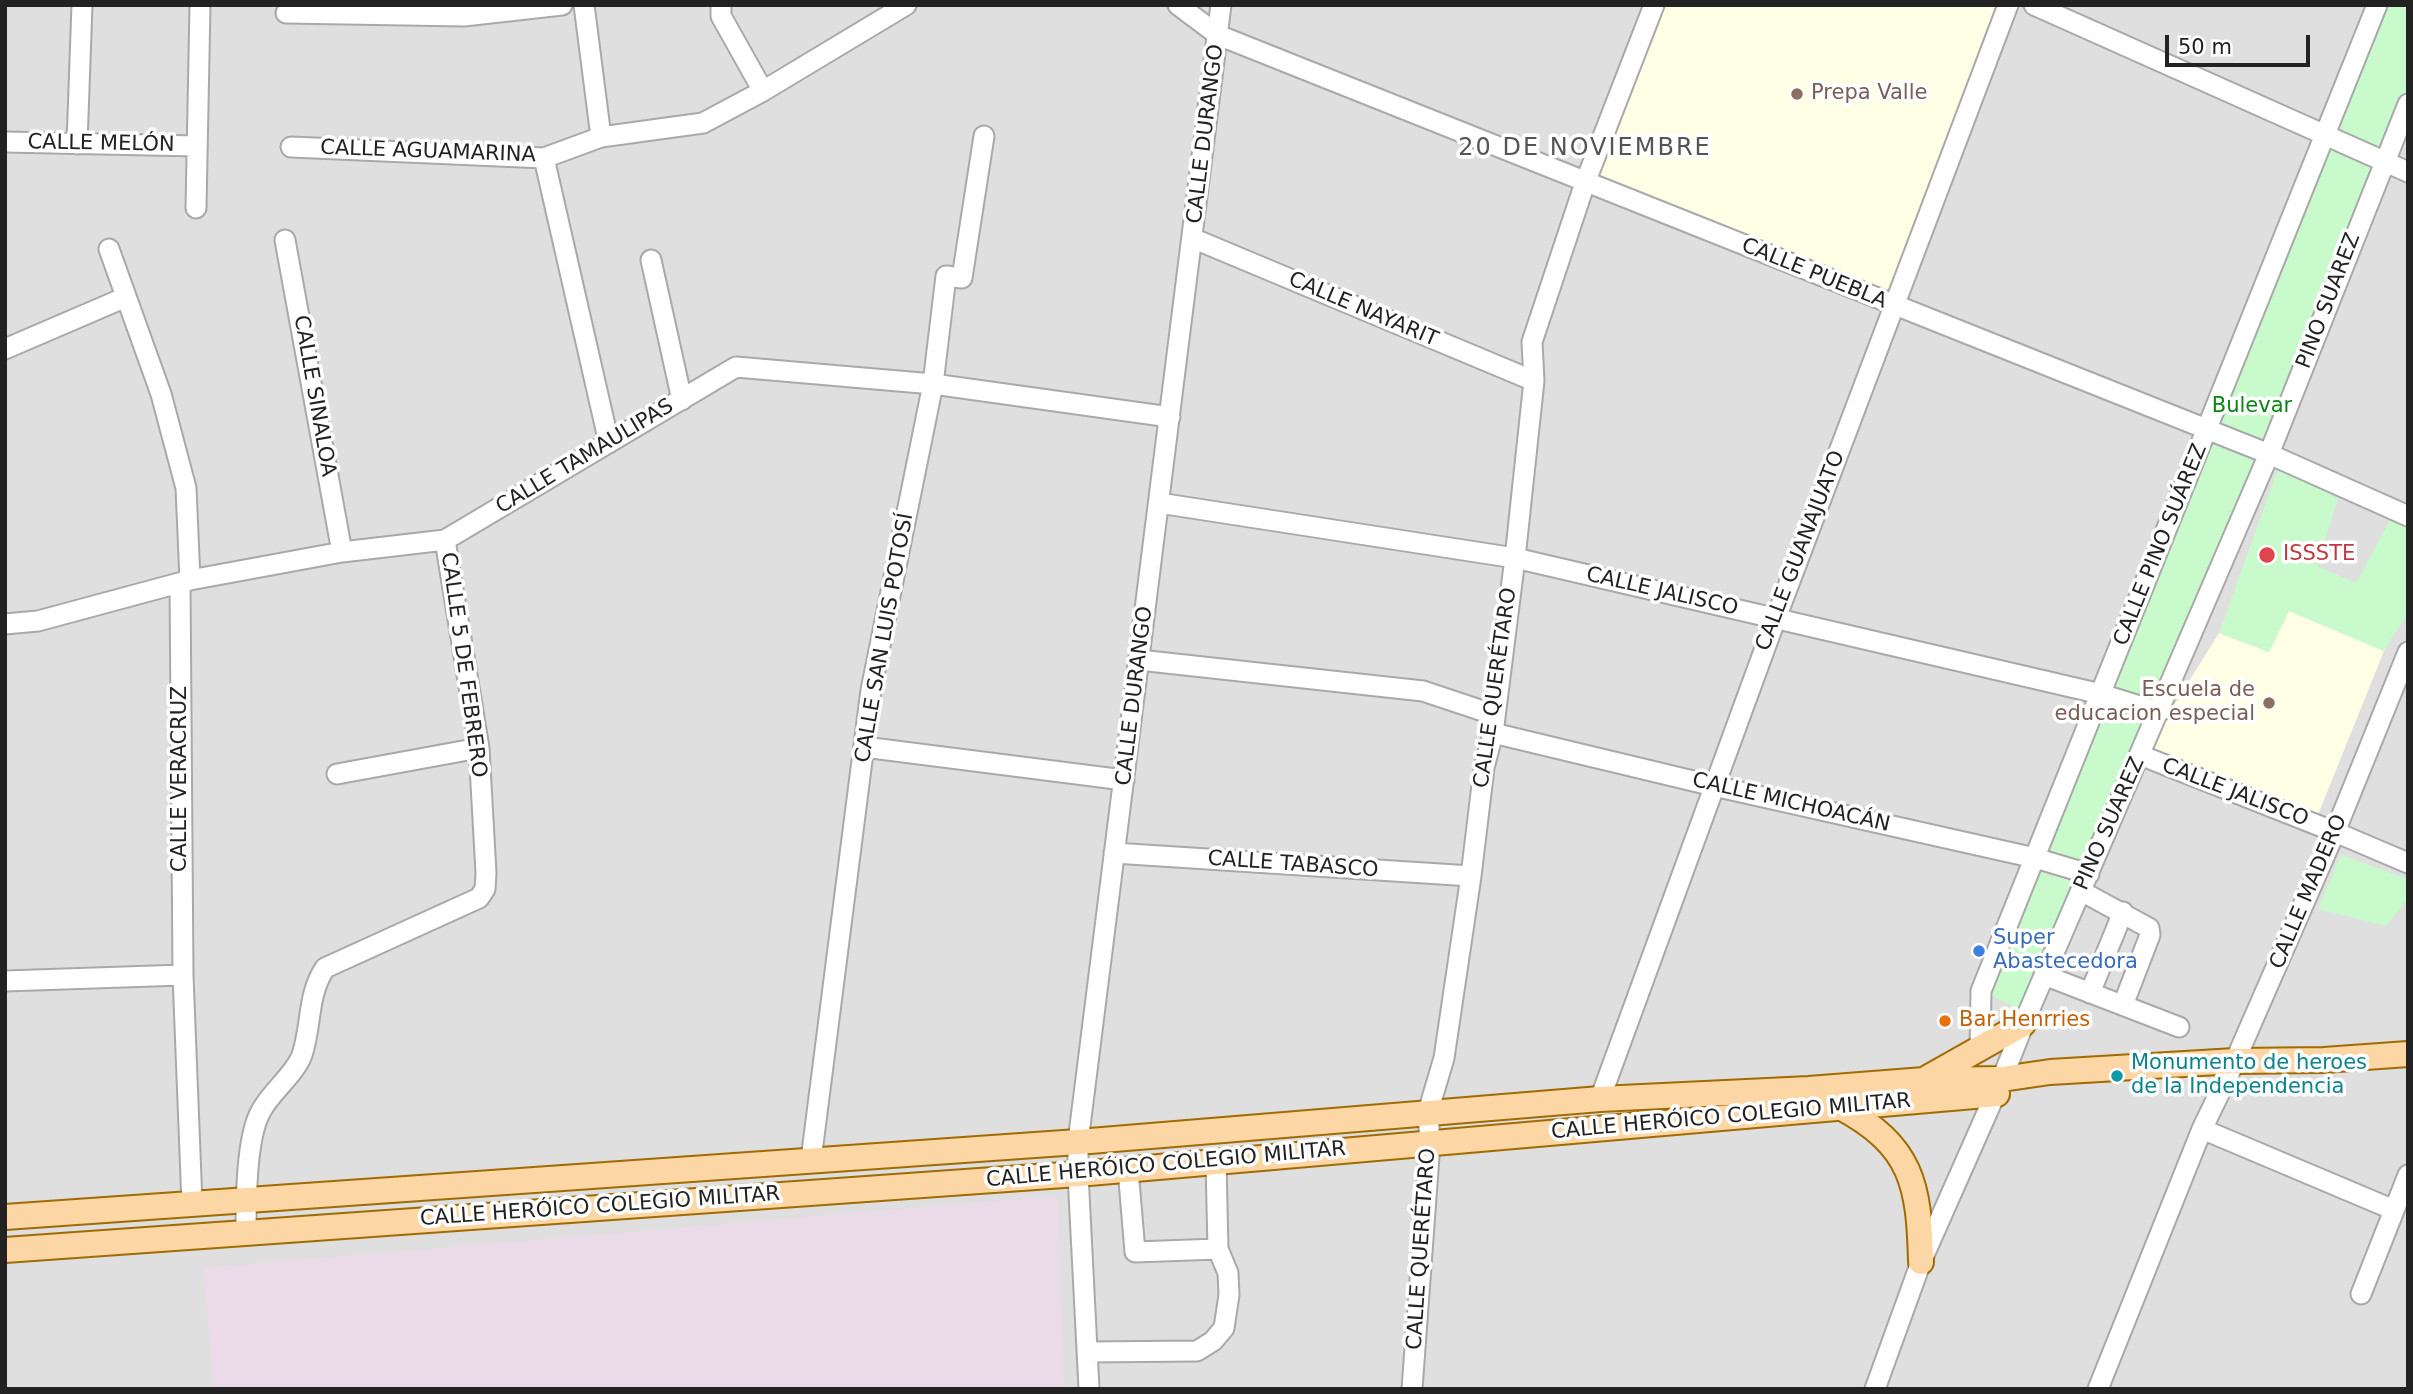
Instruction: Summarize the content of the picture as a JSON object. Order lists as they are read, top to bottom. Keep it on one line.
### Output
{"streets":{"main road":["CALLE HERÓICO COLEGIO MILITAR"],"street":["CALLE DURANGO","CALLE MELÓN","CALLE AGUAMARINA","CALLE PUEBLA","PINO SUAREZ","CALLE NAYARIT","CALLE SINALOA","CALLE TAMAULIPAS","CALLE PINO SUÁREZ","CALLE GUANAJUATO","CALLE JALISCO","CALLE SAN LUIS POTOSÍ","CALLE 5 DE FEBRERO","CALLE QUERÉTARO","CALLE VERACRUZ","CALLE MICHOACÁN","CALLE TABASCO","CALLE MADERO"]},"crossings":[["CALLE DURANGO","CALLE PUEBLA"],["CALLE DURANGO","CALLE NAYARIT"],["CALLE DURANGO","CALLE TAMAULIPAS"],["CALLE DURANGO","CALLE JALISCO"],["CALLE DURANGO","CALLE MICHOACÁN"],["CALLE DURANGO","CALLE TABASCO"],["CALLE DURANGO","CALLE HERÓICO COLEGIO MILITAR"],["CALLE PUEBLA","PINO SUAREZ"],["CALLE PUEBLA","CALLE PINO SUÁREZ"],["CALLE PUEBLA","CALLE GUANAJUATO"],["CALLE PUEBLA","CALLE QUERÉTARO"],["PINO SUAREZ","CALLE JALISCO"],["PINO SUAREZ","CALLE MICHOACÁN"],["PINO SUAREZ","CALLE HERÓICO COLEGIO MILITAR"],["CALLE NAYARIT","CALLE QUERÉTARO"],["CALLE SINALOA","CALLE TAMAULIPAS"],["CALLE TAMAULIPAS","CALLE SAN LUIS POTOSÍ"],["CALLE TAMAULIPAS","CALLE 5 DE FEBRERO"],["CALLE TAMAULIPAS","CALLE VERACRUZ"],["CALLE PINO SUÁREZ","CALLE JALISCO"],["CALLE PINO SUÁREZ","CALLE MICHOACÁN"],["CALLE GUANAJUATO","CALLE JALISCO"],["CALLE GUANAJUATO","CALLE MICHOACÁN"],["CALLE GUANAJUATO","CALLE HERÓICO COLEGIO MILITAR"],["CALLE JALISCO","CALLE QUERÉTARO"],["CALLE JALISCO","CALLE MADERO"],["CALLE SAN LUIS POTOSÍ","CALLE HERÓICO COLEGIO MILITAR"],["CALLE 5 DE FEBRERO","CALLE HERÓICO COLEGIO MILITAR"],["CALLE QUERÉTARO","CALLE MICHOACÁN"],["CALLE QUERÉTARO","CALLE TABASCO"],["CALLE QUERÉTARO","CALLE HERÓICO COLEGIO MILITAR"],["CALLE VERACRUZ","CALLE HERÓICO COLEGIO MILITAR"],["CALLE MADERO","CALLE HERÓICO COLEGIO MILITAR"]],"districts":["20 DE NOVIEMBRE"],"parks":["Bulevar"],"places":["Prepa Valle","ISSSTE","Escuela de educacion especial","Super Abastecedora","Bar Henrries","Monumento de heroes de la Independencia"],"scale_bar":"50 m"}
